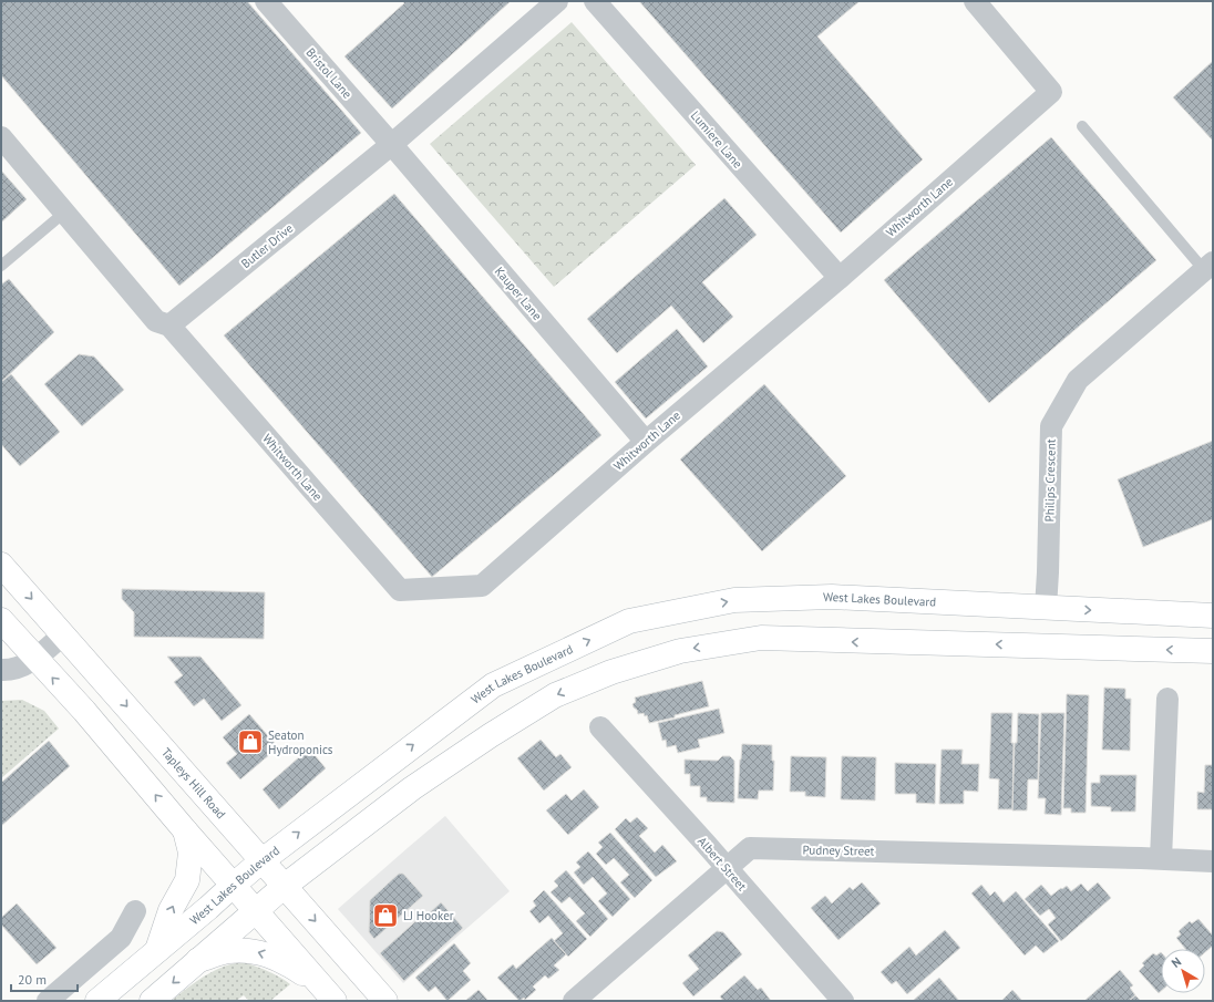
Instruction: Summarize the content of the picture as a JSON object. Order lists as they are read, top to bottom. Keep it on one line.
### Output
{"streets":{"main road":["West Lakes Boulevard","Tapleys Hill Road"],"street":["Bristol Lane","Lumiere Lane","Whitworth Lane","Butler Drive","Kauper Lane","Philips Crescent","Pudney Street","Albert Street"]},"crossings":[["Bristol Lane","Butler Drive"],["Bristol Lane","Kauper Lane"],["Lumiere Lane","Whitworth Lane"],["Whitworth Lane","Butler Drive"],["Whitworth Lane","Kauper Lane"],["Butler Drive","Kauper Lane"],["Philips Crescent","West Lakes Boulevard"],["West Lakes Boulevard","Tapleys Hill Road"],["Pudney Street","Albert Street"]],"places":{"shop":["Seaton Hydroponics","LJ Hooker"]},"scale_bar":"20 m","north":"top left"}
